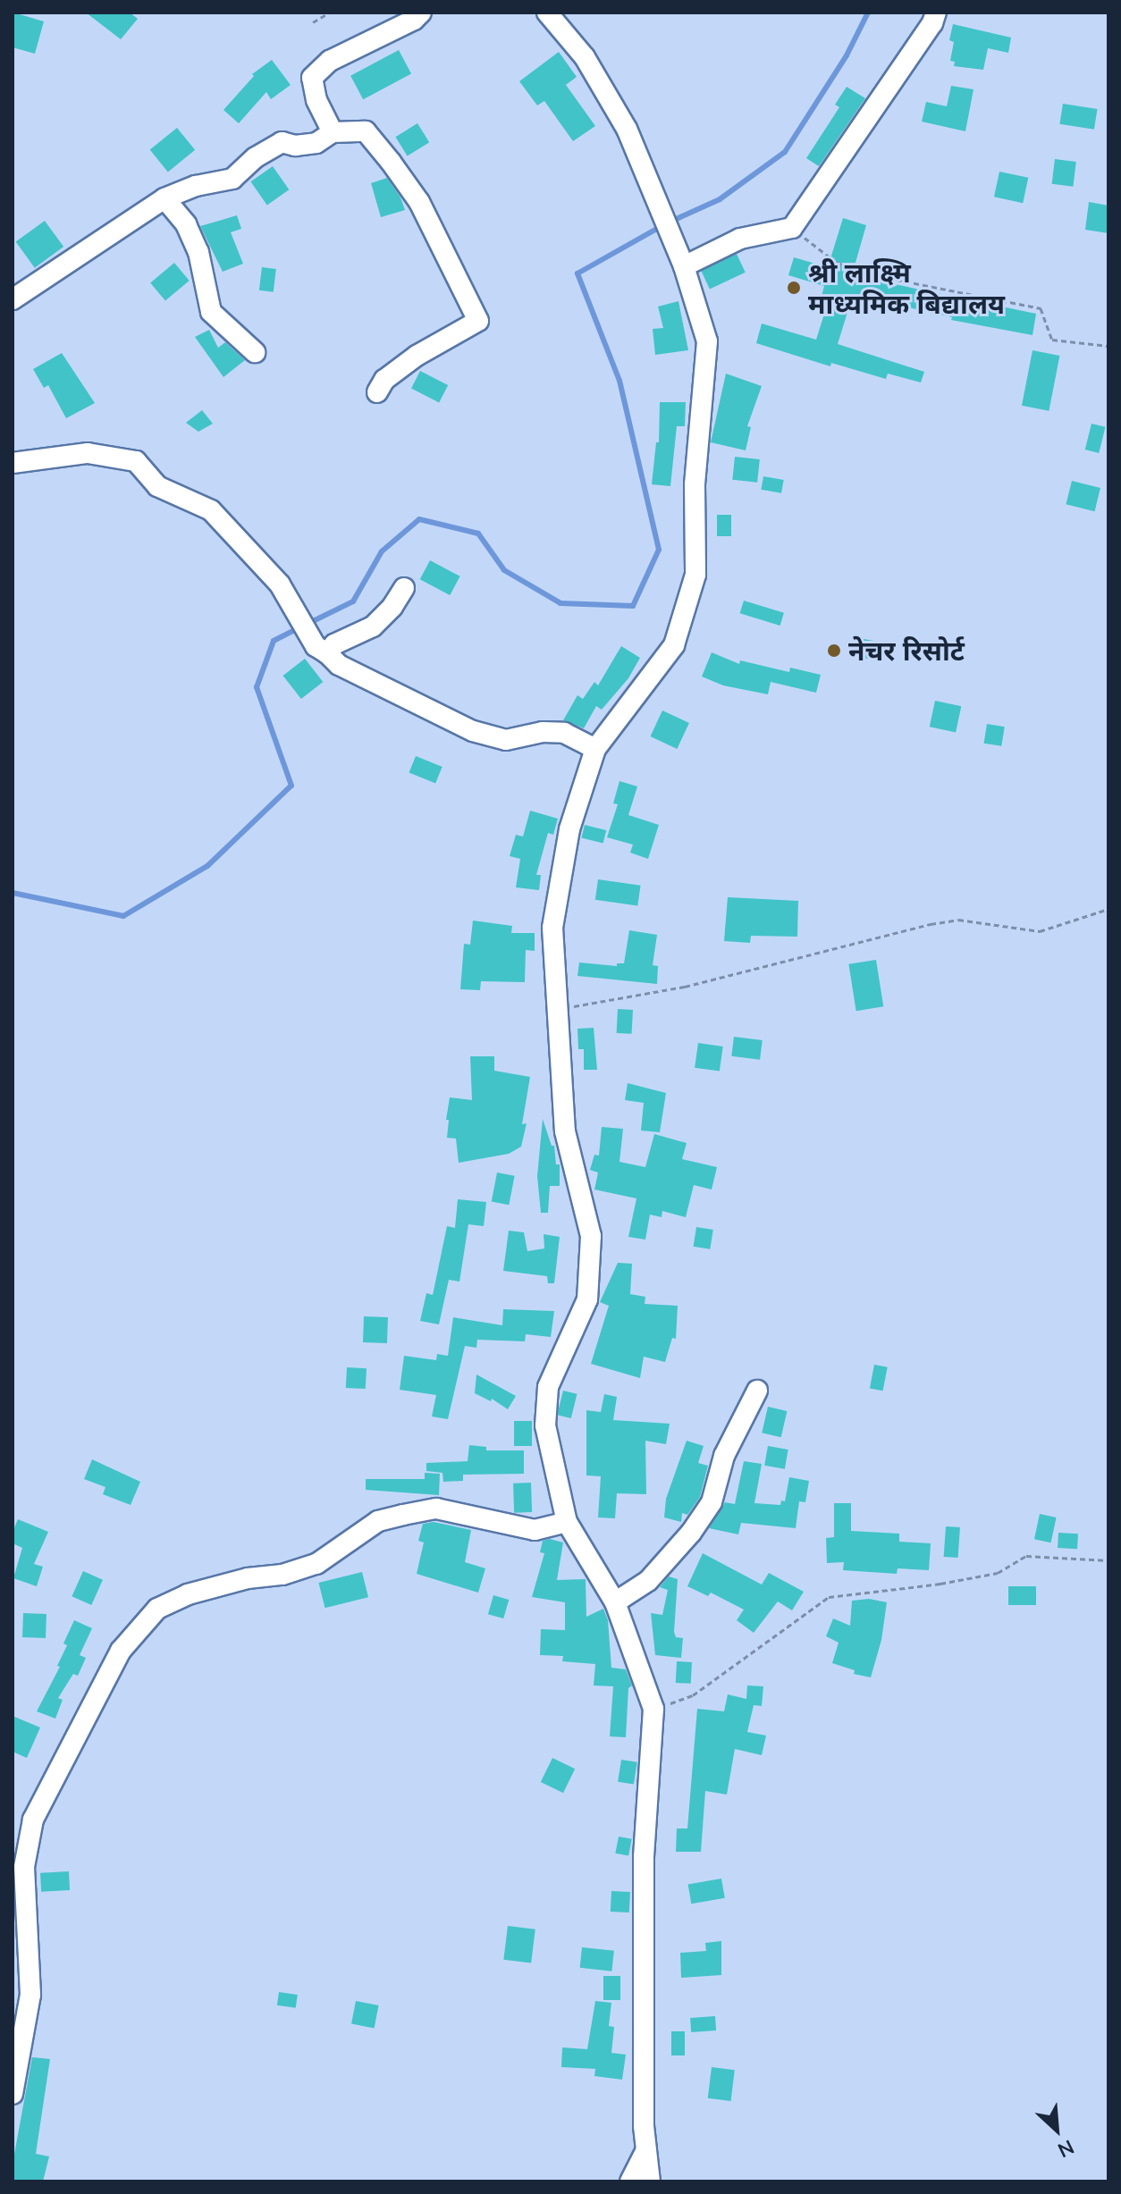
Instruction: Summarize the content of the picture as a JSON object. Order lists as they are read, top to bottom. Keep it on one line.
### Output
{"places":["श्री लाक्ष्मि माध्यमिक बिद्यालय","नेचर रिसोर्ट"],"north":"bottom right"}
